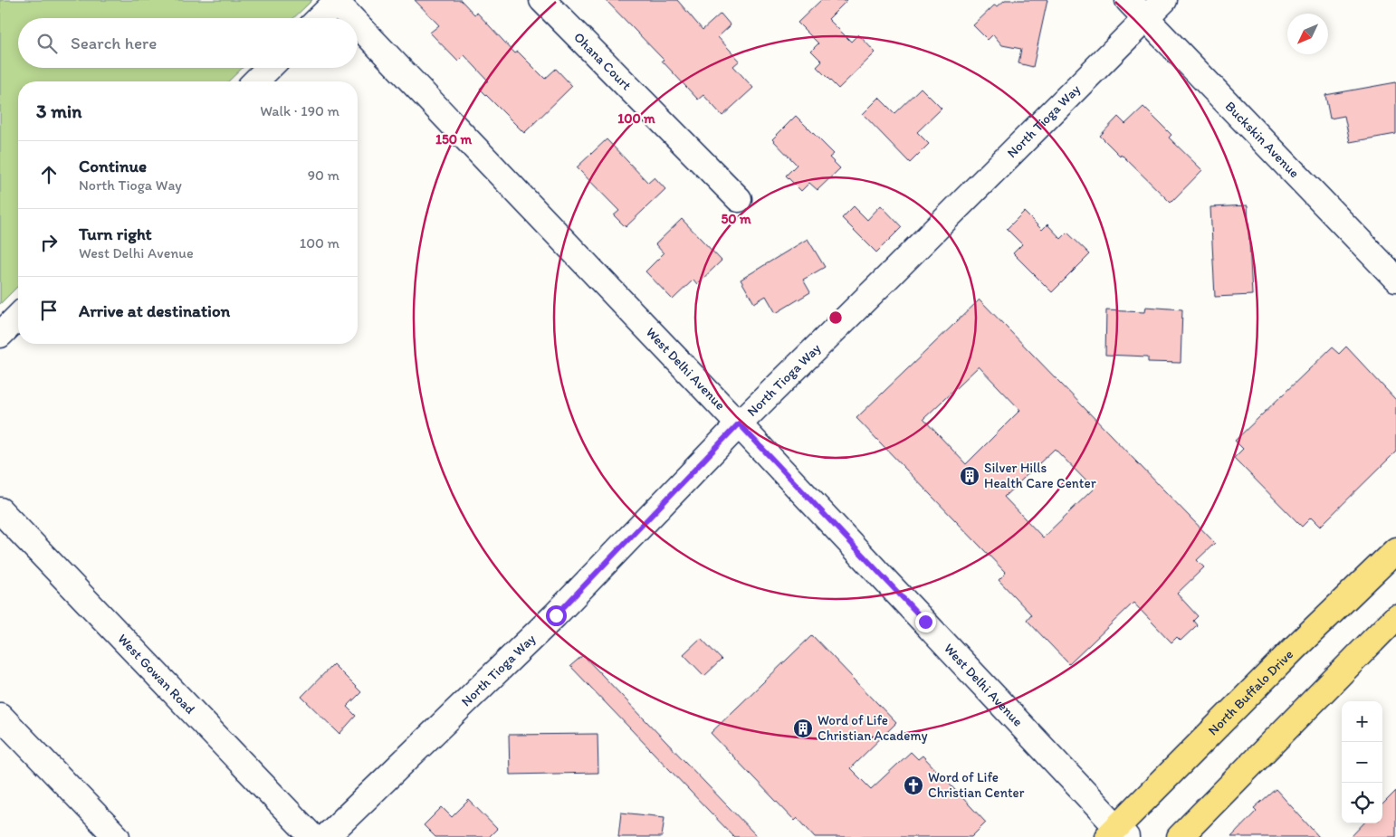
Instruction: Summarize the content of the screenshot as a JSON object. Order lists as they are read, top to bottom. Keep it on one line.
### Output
{"streets":{"main road":["North Buffalo Drive"],"street":["Ohana Court","North Tioga Way","Buckskin Avenue","West Delhi Avenue","West Gowan Road"]},"crossings":[["North Tioga Way","Buckskin Avenue"],["North Tioga Way","West Delhi Avenue"],["West Delhi Avenue","North Buffalo Drive"]],"places":{"building":["Silver Hills Health Care Center","Word of Life Christian Academy"],"church":["Word of Life Christian Center"]},"north":"bottom left","page":{"search":"Search here","heading":["3 min","Walk · 190 m"],"list":[["Continue","North Tioga Way","90 m"],["Turn right","West Delhi Avenue","100 m"],"Arrive at destination"],"map_buttons":["+","−"]},"rings":["100 m","150 m","50 m"]}
